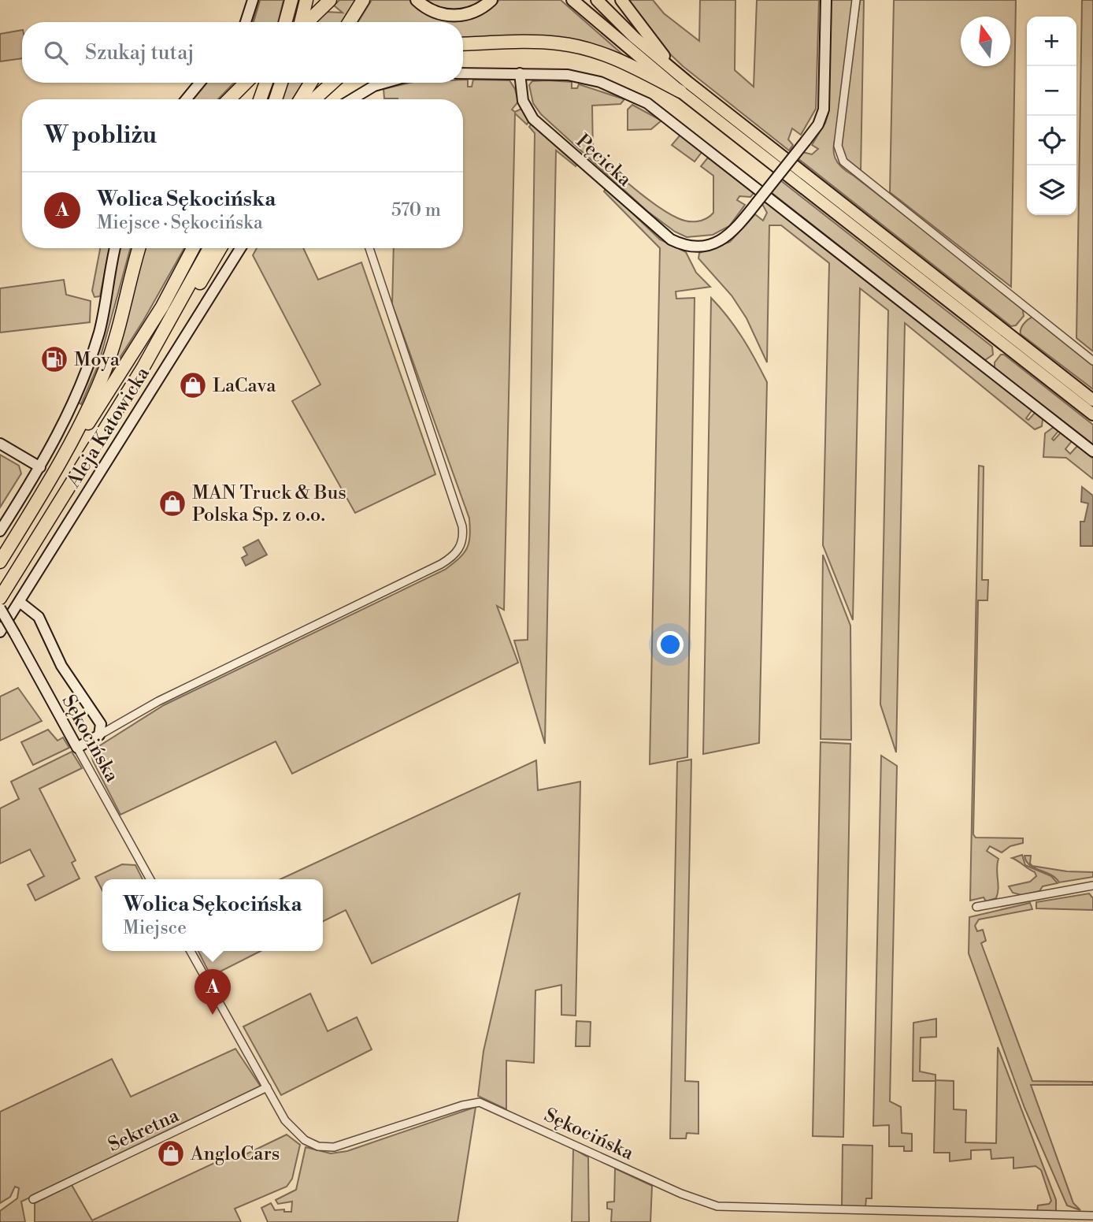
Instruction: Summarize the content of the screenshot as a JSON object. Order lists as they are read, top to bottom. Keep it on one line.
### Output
{"streets":{"street":["Pęcicka","Aleja Katowicka","Sękocińska","Sekretna"]},"crossings":[["Sękocińska","Sekretna"]],"places":{"fuel station":["Moya"],"shop":["LaCava","MAN Truck & Bus Polska Sp. z o.o.","AngloCars"]},"north":"top","page":{"map_buttons":["+","−"],"search":"Szukaj tutaj","heading":"W pobliżu","list":[{"mark":"A","name":"Wolica Sękocińska","note":"Miejsce · Sękocińska","value":"570 m"}],"popup":["Wolica Sękocińska","Miejsce"],"pins":"A"}}
